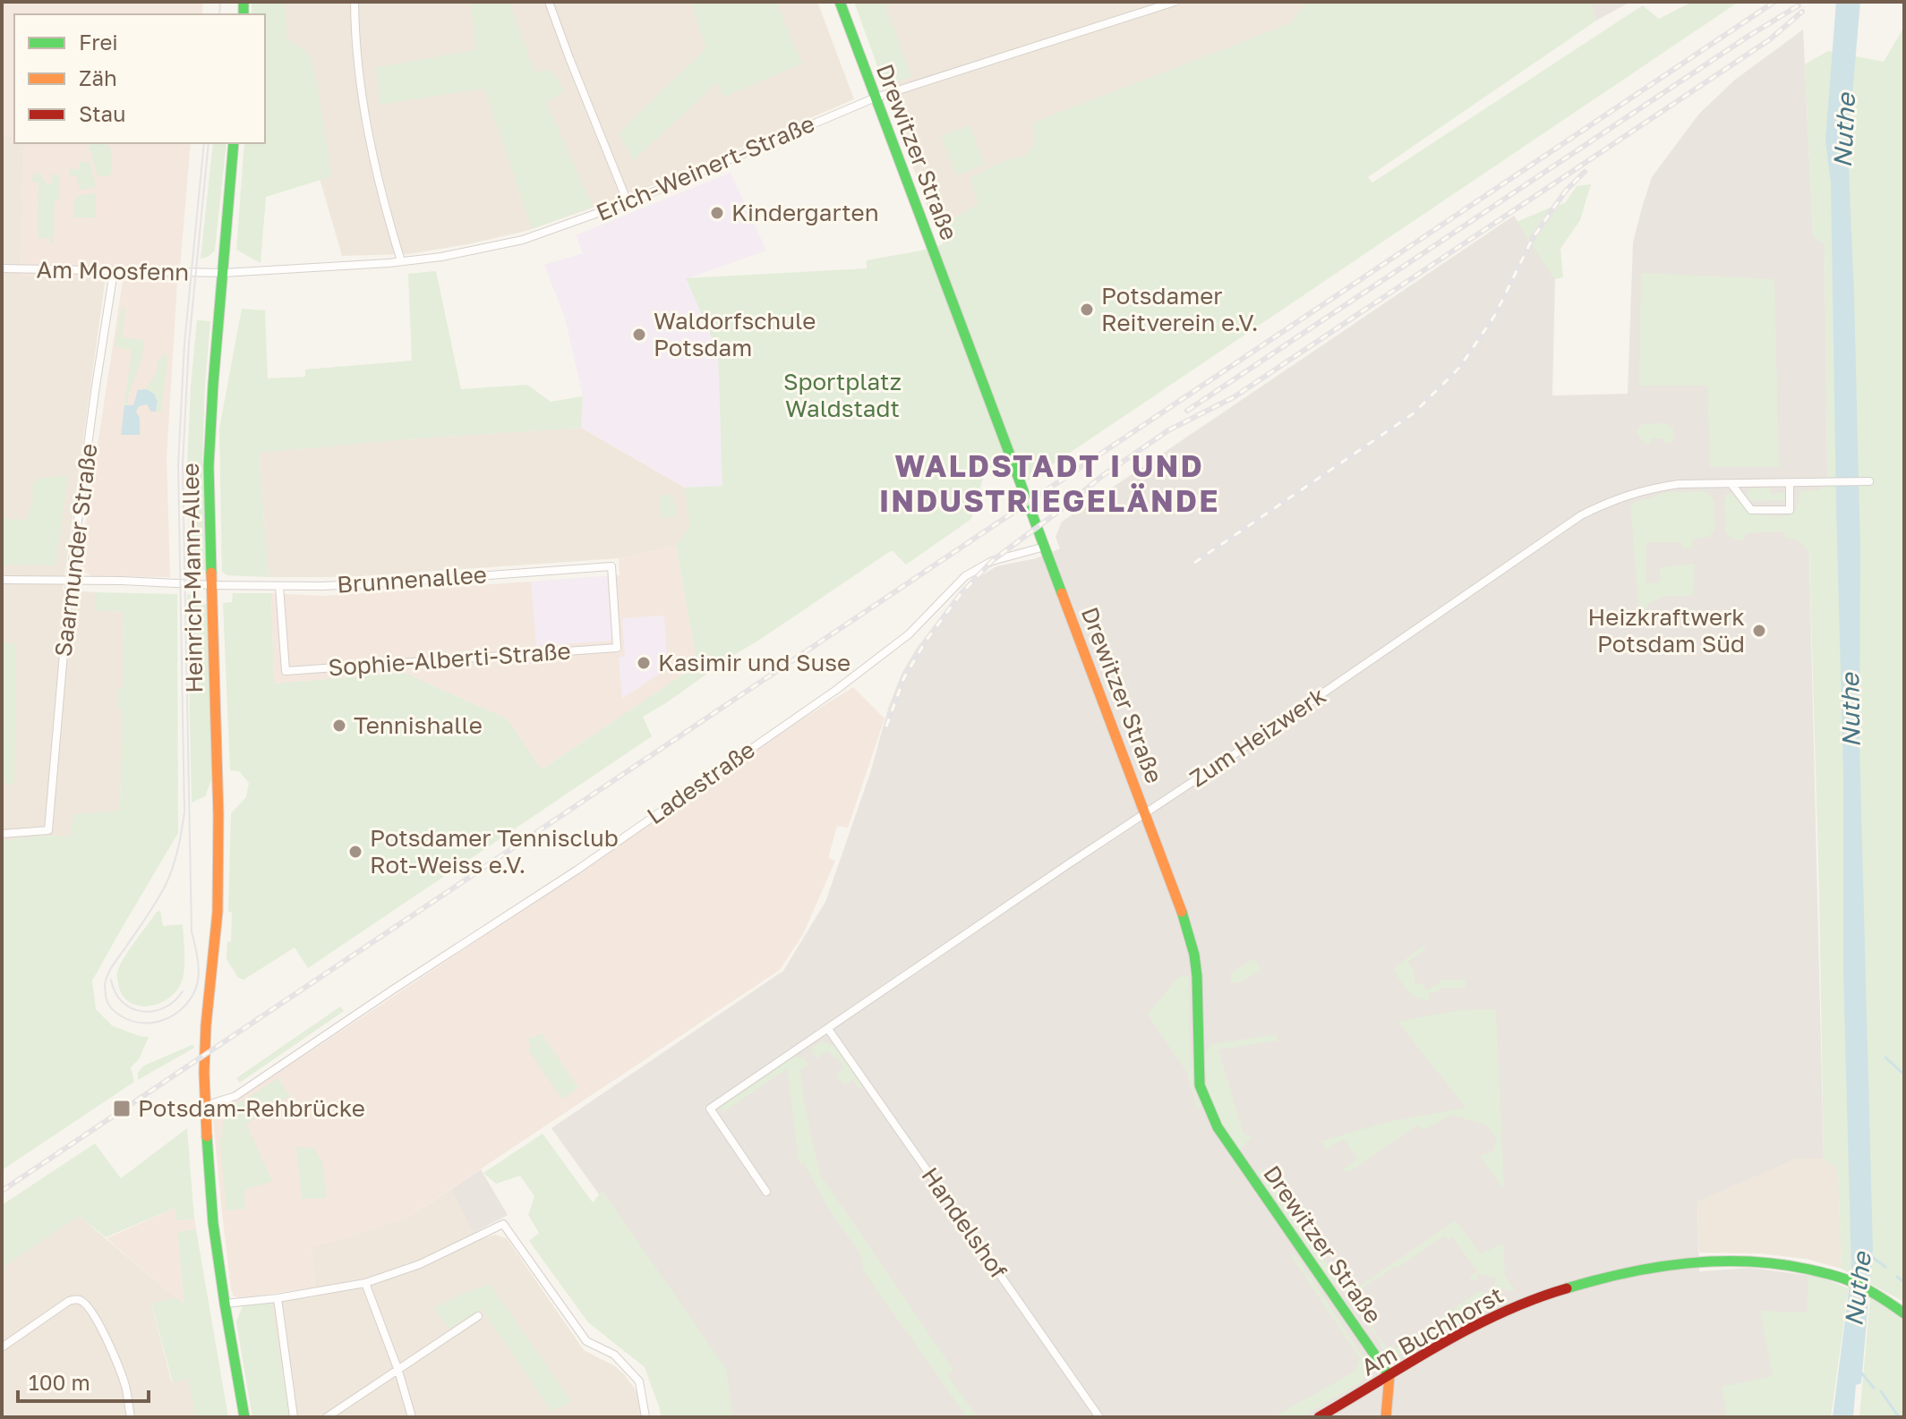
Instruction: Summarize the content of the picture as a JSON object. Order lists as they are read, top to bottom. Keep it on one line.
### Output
{"streets":{"street":["Drewitzer Straße","Erich-Weinert-Straße","Am Moosfenn","Saarmunder Straße","Heinrich-Mann-Allee","Brunnenallee","Sophie-Alberti-Straße","Zum Heizwerk","Ladestraße","Handelshof","Am Buchhorst"]},"crossings":[["Drewitzer Straße","Erich-Weinert-Straße"],["Drewitzer Straße","Zum Heizwerk"],["Drewitzer Straße","Ladestraße"],["Drewitzer Straße","Am Buchhorst"],["Erich-Weinert-Straße","Am Moosfenn"],["Erich-Weinert-Straße","Heinrich-Mann-Allee"],["Am Moosfenn","Saarmunder Straße"],["Am Moosfenn","Heinrich-Mann-Allee"],["Saarmunder Straße","Brunnenallee"],["Heinrich-Mann-Allee","Brunnenallee"],["Heinrich-Mann-Allee","Ladestraße"],["Brunnenallee","Sophie-Alberti-Straße"],["Zum Heizwerk","Handelshof"]],"districts":["WALDSTADT I UND INDUSTRIEGELÄNDE"],"water":["Nuthe"],"parks":["Sportplatz Waldstadt"],"places":{"other":["Kindergarten","Potsdamer Reitverein e.V.","Waldorfschule Potsdam","Heizkraftwerk Potsdam Süd","Kasimir und Suse","Tennishalle","Potsdamer Tennisclub Rot-Weiss e.V."],"transit":["Potsdam-Rehbrücke"]},"legend":["Frei","Zäh","Stau"],"scale_bar":"100 m"}
